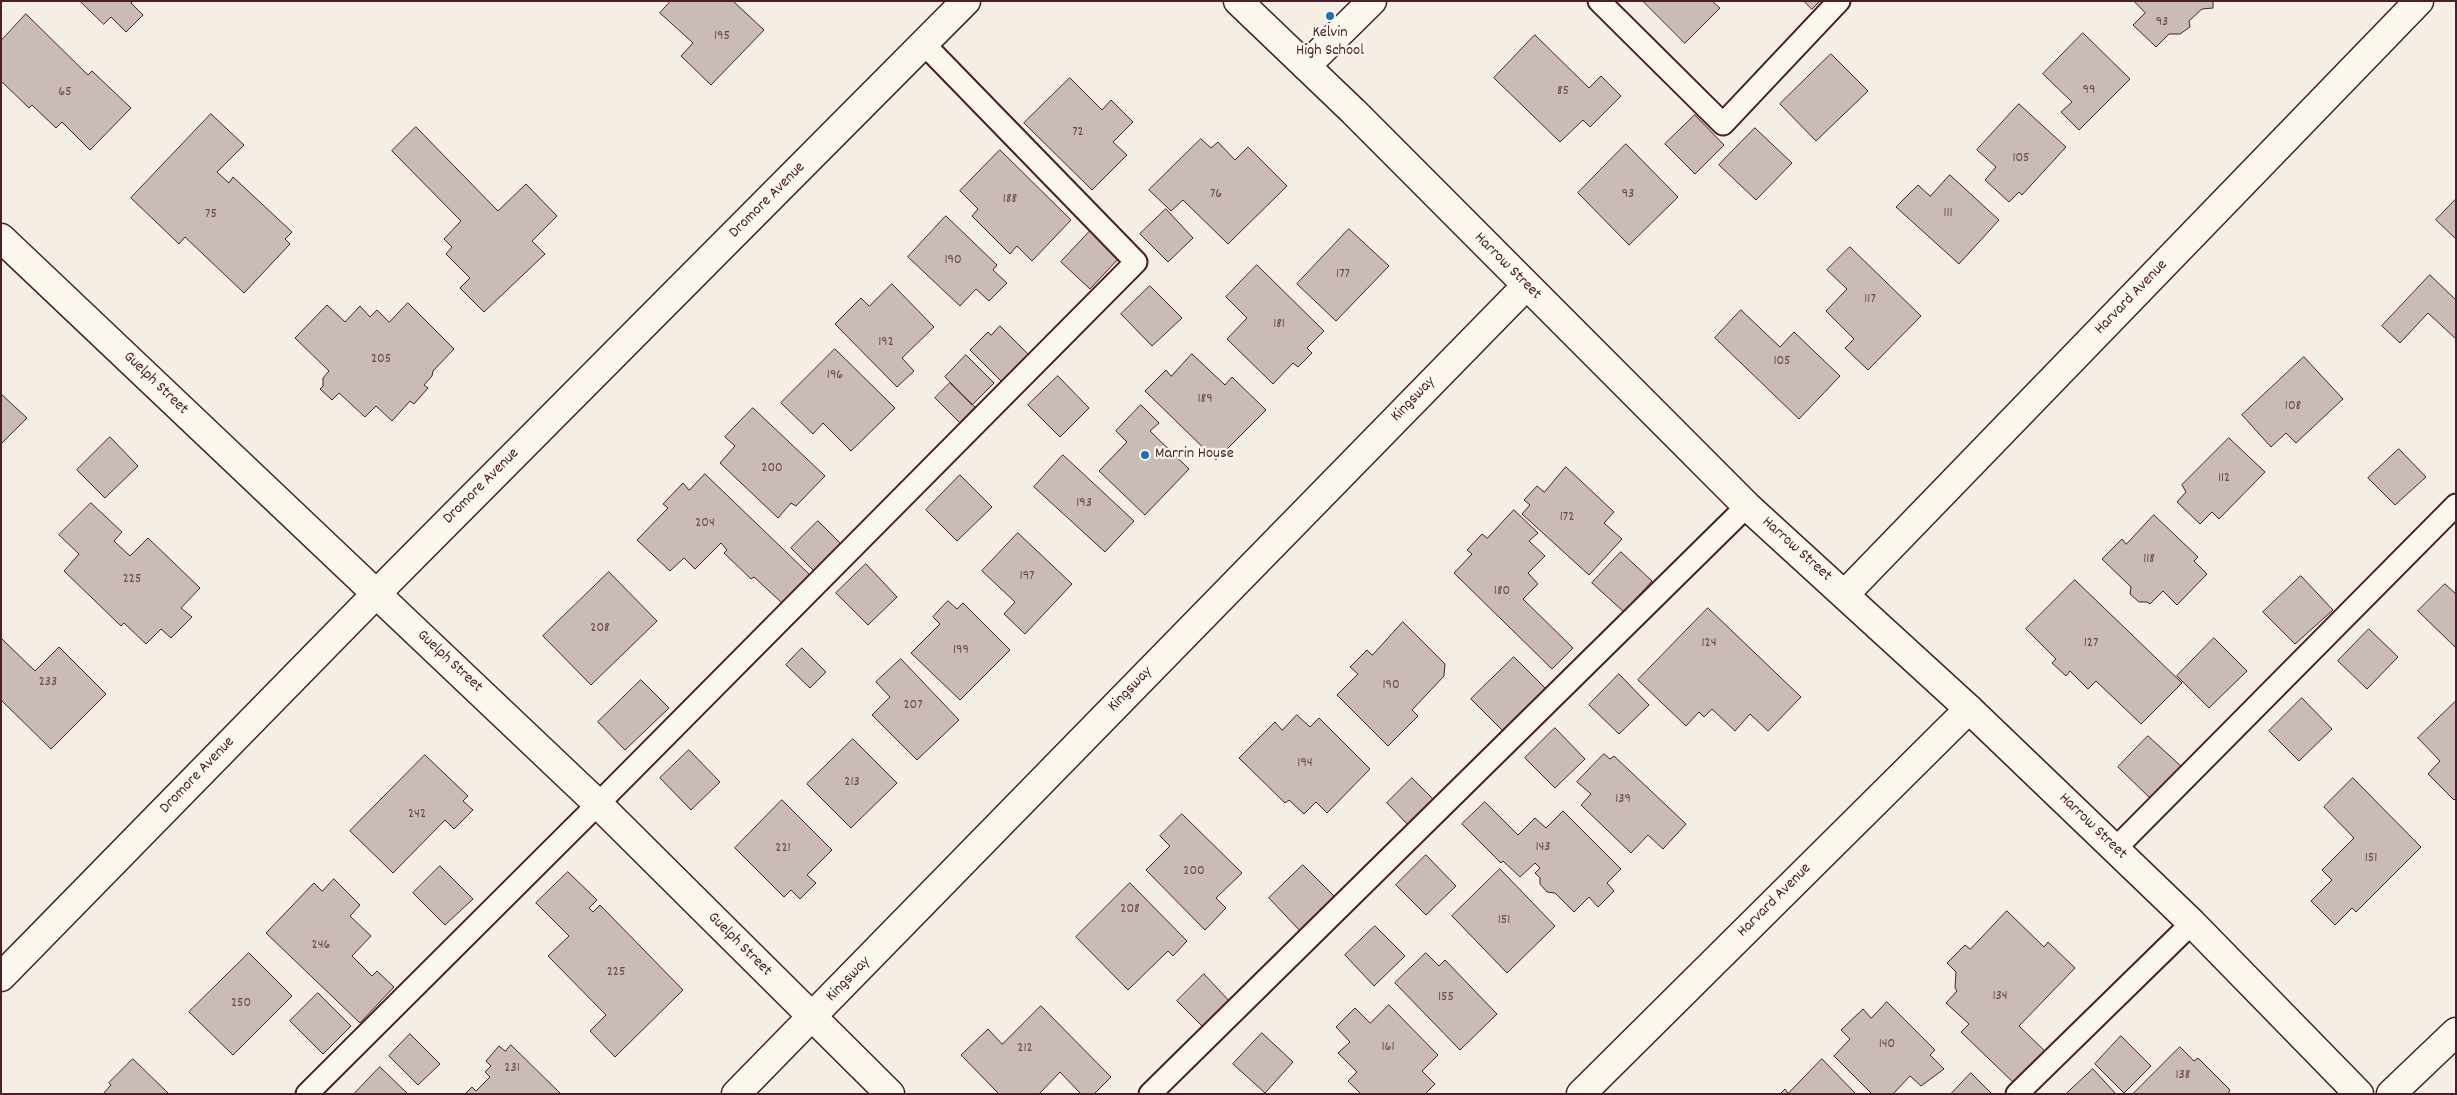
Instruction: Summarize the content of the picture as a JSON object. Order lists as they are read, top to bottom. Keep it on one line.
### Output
{"streets":{"street":["Dromore Avenue","Harrow Street","Harvard Avenue","Guelph Street","Kingsway"]},"crossings":[["Dromore Avenue","Guelph Street"],["Harrow Street","Harvard Avenue"],["Harrow Street","Kingsway"],["Guelph Street","Kingsway"]],"places":["Kelvin High School","Marrin House"],"house_numbers":["93","195","99","85","65","72","105","76","93","188","111","75","190","177","117","181","192","205","105","196","189","108","200","112","193","172","204","118","197","225","180","208","124","127","199","233","190","207","194","213","139","242","143","221","151","200","208","151","246","225","134","155","250","140","161","212","231","138"]}
